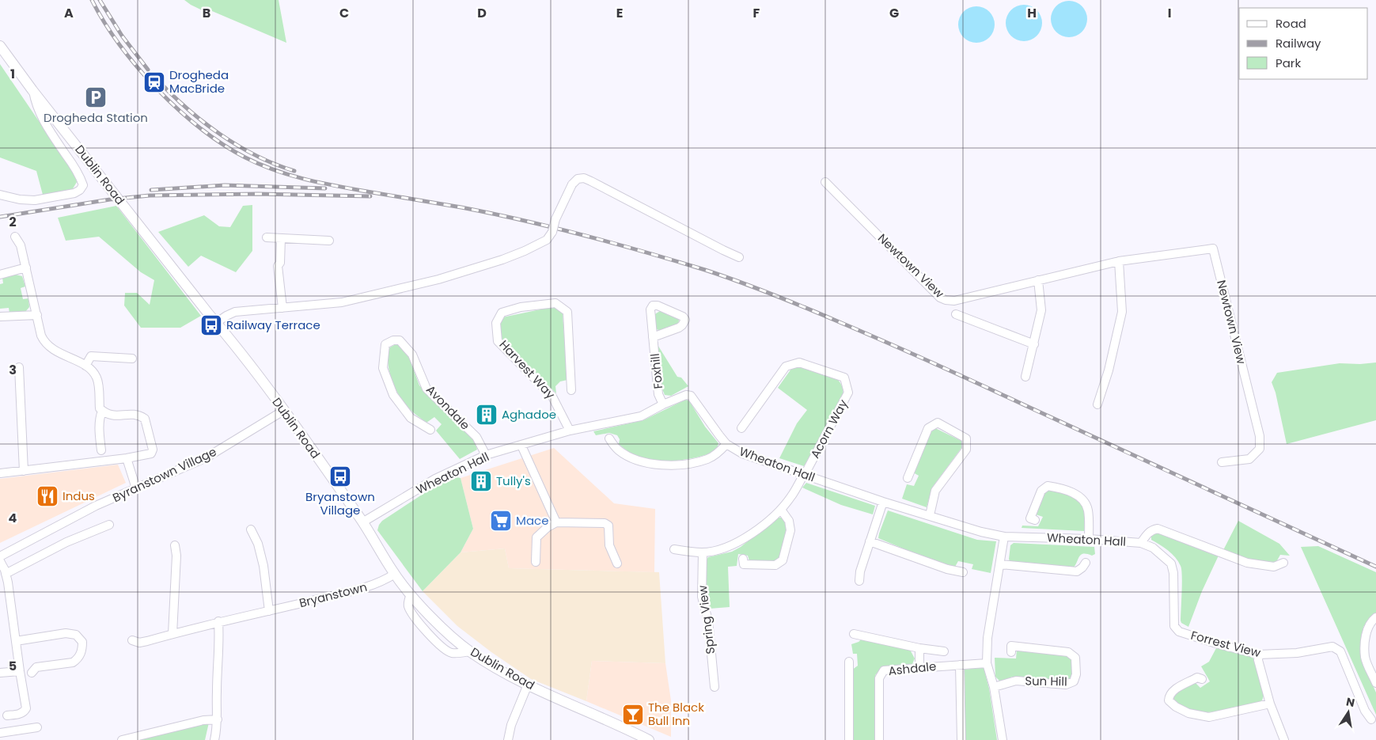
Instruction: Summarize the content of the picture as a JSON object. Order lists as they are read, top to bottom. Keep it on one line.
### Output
{"streets":{"main road":["Dublin Road"],"street":["Newtown View","Harvest Way","Foxhill","Avondale","Acorn Way","Wheaton Hall","Byranstown Village","Bryanstown","Spring View","Forrest View","Ashdale","Sun Hill"]},"crossings":[["Dublin Road","Wheaton Hall"],["Dublin Road","Byranstown Village"],["Dublin Road","Bryanstown"],["Harvest Way","Wheaton Hall"],["Foxhill","Wheaton Hall"],["Avondale","Wheaton Hall"],["Acorn Way","Wheaton Hall"],["Wheaton Hall","Forrest View"]],"places":{"station":["Drogheda MacBride"],"parking":["Drogheda Station"],"bus stop":["Railway Terrace","Bryanstown Village"],"building":["Aghadoe","Tully's"],"restaurant":["Indus"],"supermarket":["Mace"],"bar":["The Black Bull Inn"]},"legend":["Road","Railway","Park"],"north":"top","grid":{"columns":["A","B","C","D","E","F","G","H","I"],"rows":["1","2","3","4","5"]}}
